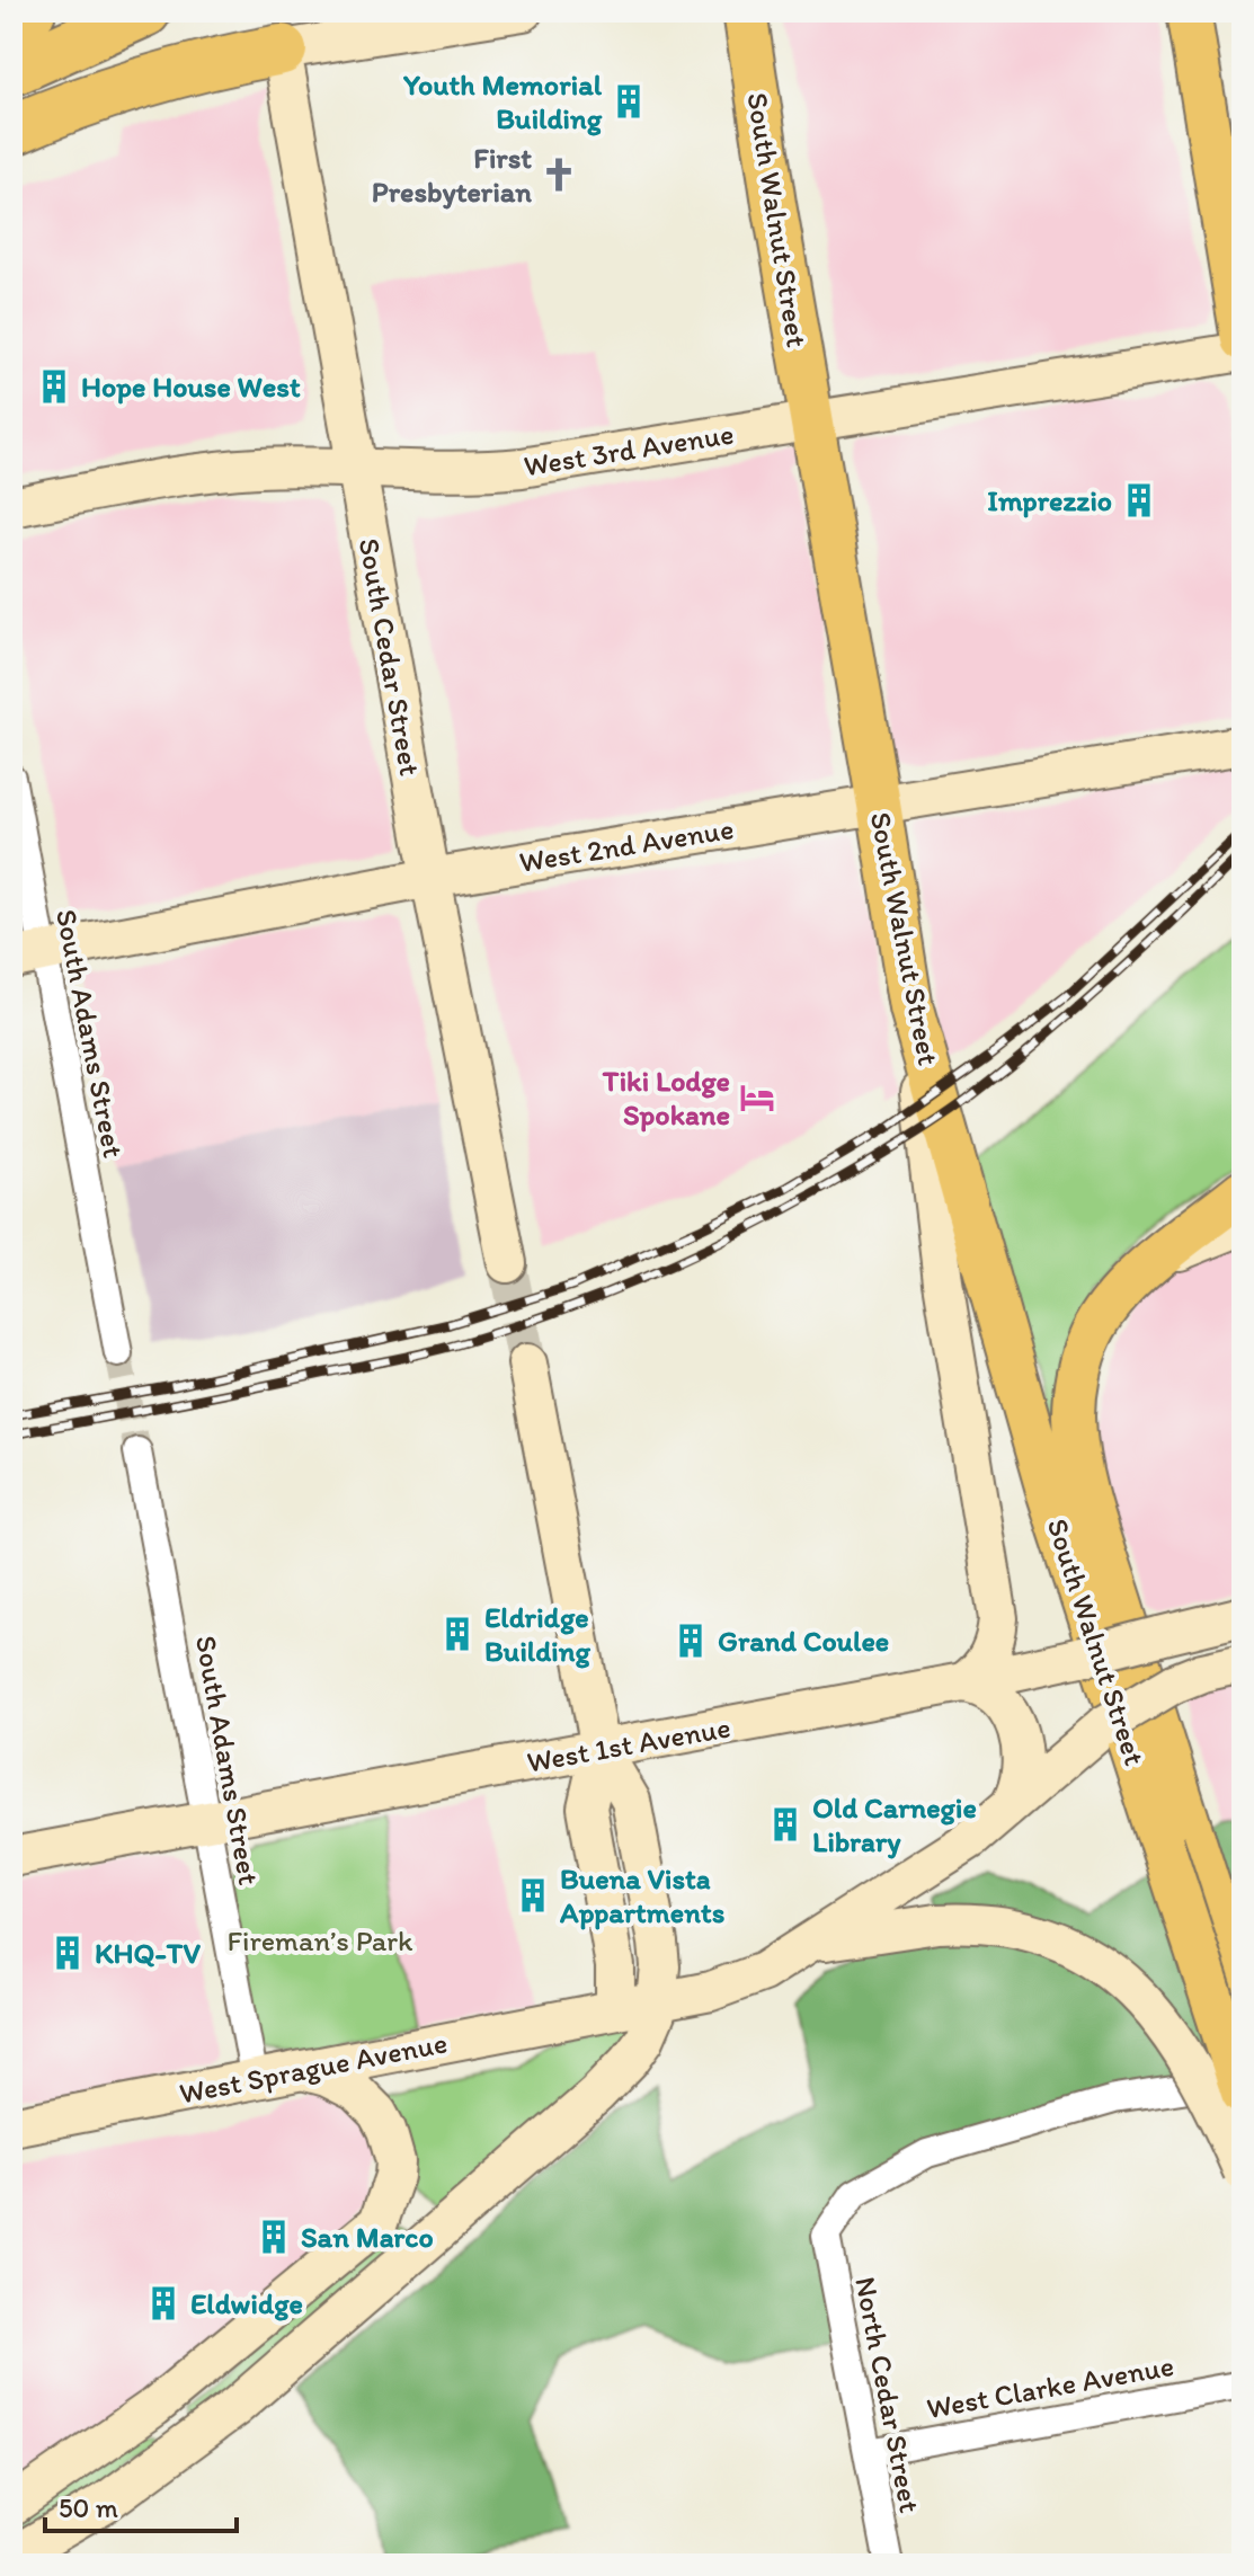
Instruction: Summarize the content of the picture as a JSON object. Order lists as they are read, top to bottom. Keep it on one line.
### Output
{"streets":{"main road":["South Walnut Street","West 3rd Avenue","South Cedar Street","West 2nd Avenue","West 1st Avenue","West Sprague Avenue"],"street":["South Adams Street","West Clarke Avenue","North Cedar Street"]},"crossings":[["South Walnut Street","West 3rd Avenue"],["South Walnut Street","West 2nd Avenue"],["West 3rd Avenue","South Cedar Street"],["South Cedar Street","West 2nd Avenue"],["West 2nd Avenue","South Adams Street"],["South Adams Street","West 1st Avenue"],["South Adams Street","West Sprague Avenue"],["West Clarke Avenue","North Cedar Street"]],"parks":["Fireman’s Park"],"places":{"building":["Youth Memorial Building","Hope House West","Imprezzio","Eldridge Building","Grand Coulee","Old Carnegie Library","Buena Vista Appartments","KHQ-TV","San Marco","Eldwidge"],"church":["First Presbyterian"],"hotel":["Tiki Lodge Spokane"]},"scale_bar":"50 m"}
